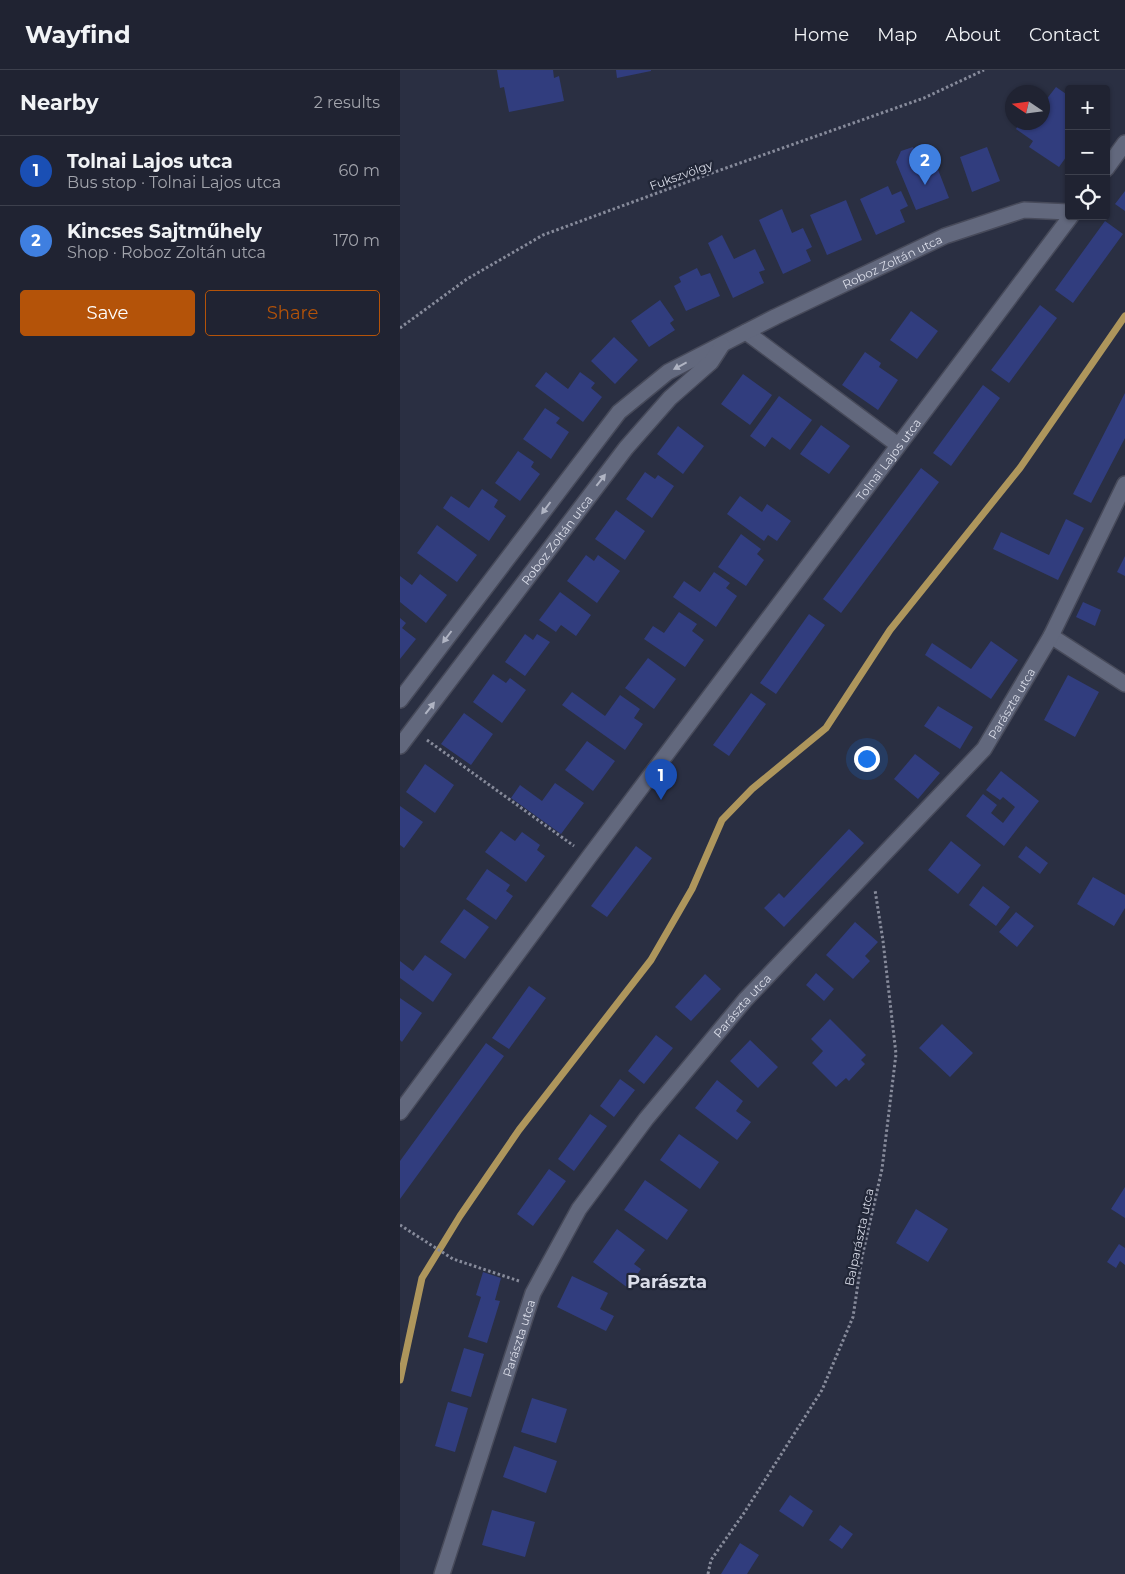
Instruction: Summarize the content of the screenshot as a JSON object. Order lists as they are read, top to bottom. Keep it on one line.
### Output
{"streets":{"street":["Roboz Zoltán utca","Tolnai Lajos utca","Parászta utca"],"path":["Fukszvölgy","Balparászta utca"]},"crossings":[["Parászta utca","Balparászta utca"]],"districts":["Parászta"],"north":"left","page":{"header":"Wayfind","nav":["Home","Map","About","Contact"],"heading":["Nearby","2 results"],"map_buttons":["+","−"],"list":[{"mark":"1","name":"Tolnai Lajos utca","note":"Bus stop · Tolnai Lajos utca","value":"60 m"},{"mark":"2","name":"Kincses Sajtműhely","note":"Shop · Roboz Zoltán utca","value":"170 m"}],"pins":["2","1"],"buttons":["Save","Share"]}}
